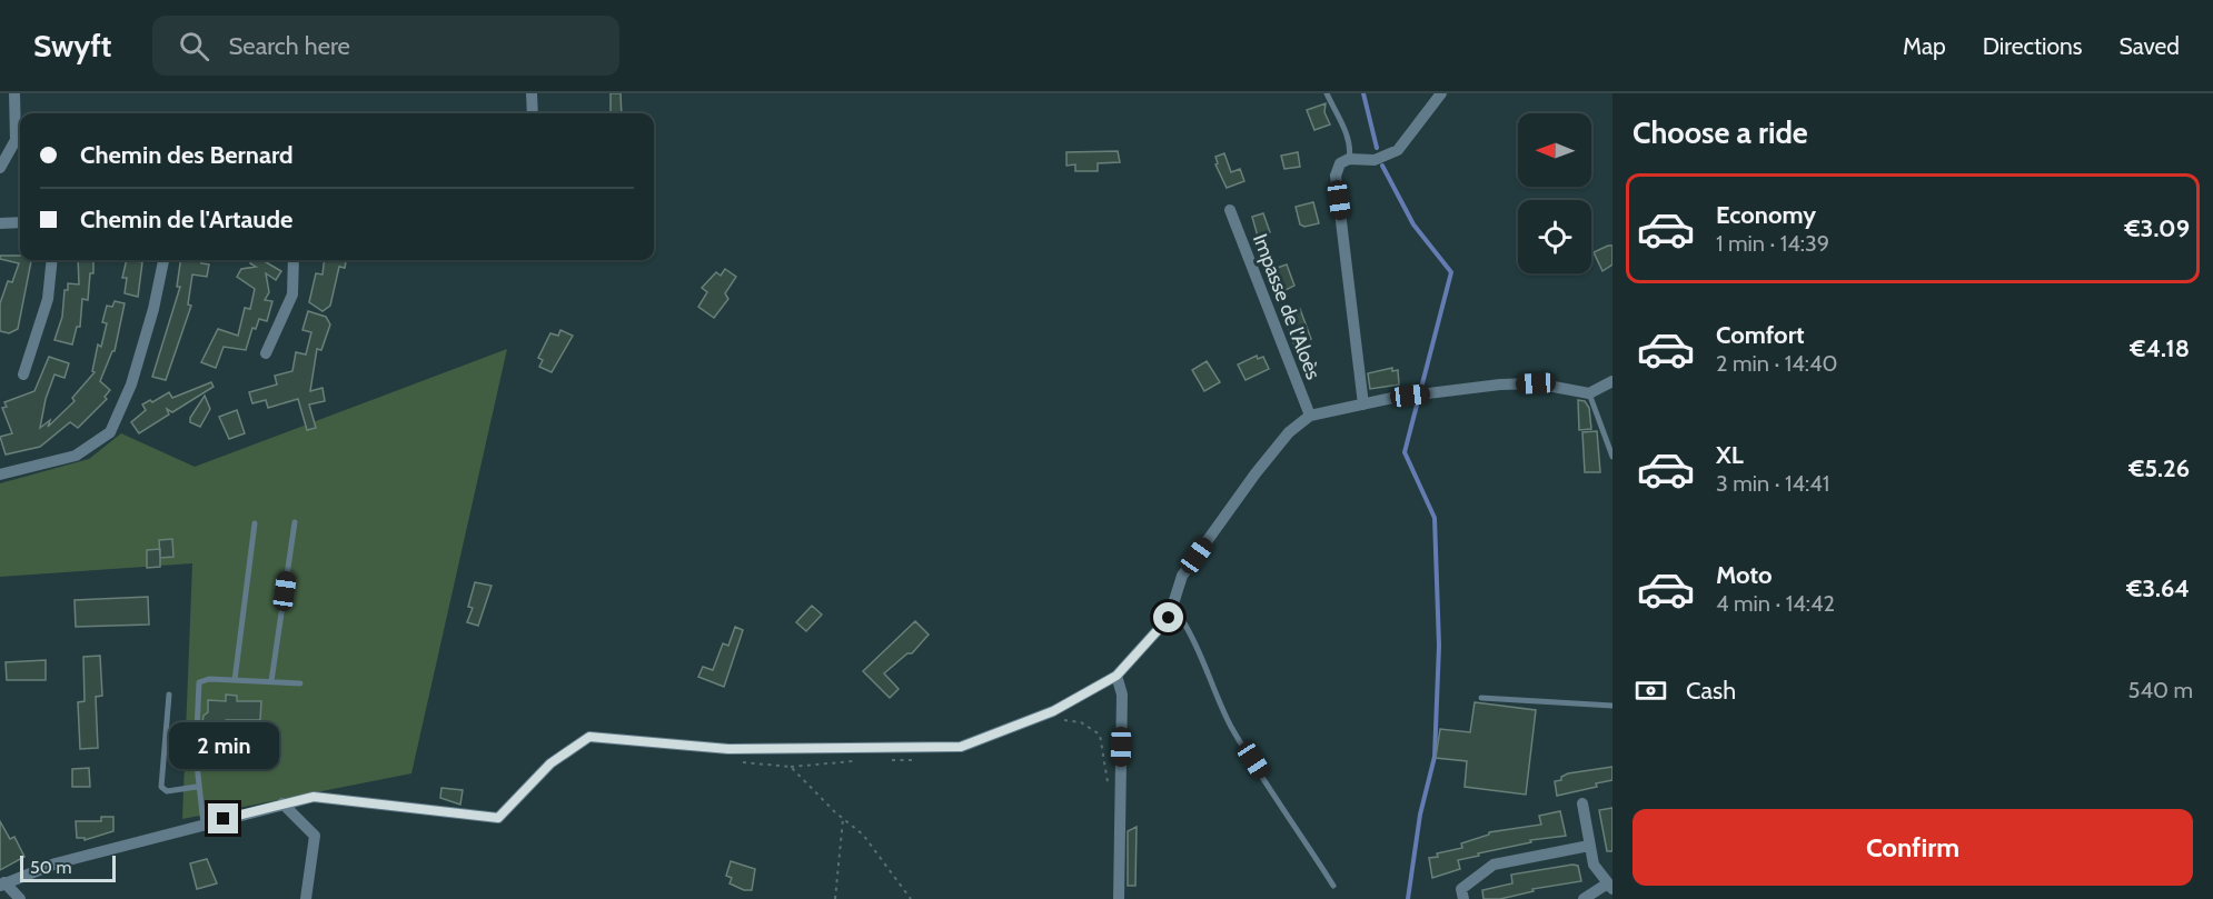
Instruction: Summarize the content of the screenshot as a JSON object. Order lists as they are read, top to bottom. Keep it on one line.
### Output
{"streets":{"street":["Impasse de l'Aloès"]},"scale_bar":"50 m","north":"left","page":{"header":"Swyft","search":"Search here","nav":["Map","Directions","Saved"],"heading":"Choose a ride","banner":["Chemin des Bernard","Chemin de l'Artaude"],"list":[{"name":"Economy","note":"1 min · 14:39","value":"€3.09"},{"name":"Comfort","note":"2 min · 14:40","value":"€4.18"},{"name":"XL","note":"3 min · 14:41","value":"€5.26"},{"name":"Moto","note":"4 min · 14:42","value":"€3.64"}],"pay":["Cash","540 m"],"bubble":"2 min","buttons":"Confirm","scale":"50 m"}}
